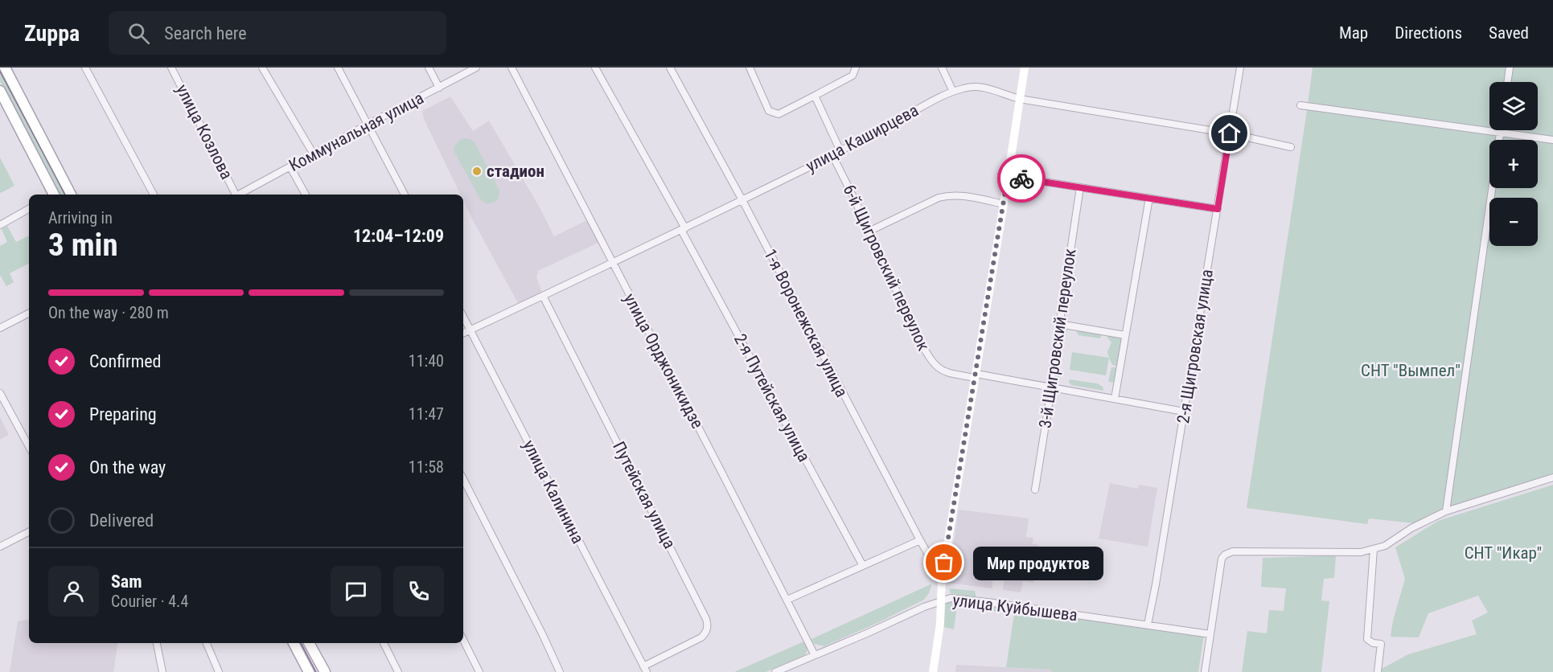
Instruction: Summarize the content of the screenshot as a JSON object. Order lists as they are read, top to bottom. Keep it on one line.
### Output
{"streets":{"street":["улица Козлова","Коммунальная улица","улица Каширцева","6-й Щигровский переулок","1-я Воронежская улица","3-й Щигровский переулок","2-я Щигровская улица","улица Орджоникидзе","2-я Путейская улица","улица Калинина","Путейская улица","улица Куйбышева"]},"crossings":[["улица Каширцева","6-й Щигровский переулок"],["улица Каширцева","1-я Воронежская улица"],["улица Каширцева","2-я Щигровская улица"],["улица Каширцева","улица Орджоникидзе"],["улица Каширцева","2-я Путейская улица"],["улица Каширцева","улица Калинина"],["улица Каширцева","Путейская улица"],["6-й Щигровский переулок","3-й Щигровский переулок"],["6-й Щигровский переулок","2-я Щигровская улица"],["2-я Щигровская улица","улица Куйбышева"],["улица Орджоникидзе","улица Куйбышева"],["улица Калинина","Путейская улица"]],"parks":["СНТ \"Вымпел\"","СНТ \"Икар\""],"places":["стадион","Мир продуктов"],"page":{"header":"Zuppa","search":"Search here","nav":["Map","Directions","Saved"],"map_buttons":["+","−"],"heading":["3 min","Arriving in","12:04–12:09"],"panel":["Sam","Courier · 4.4"],"bar":"On the way · 280 m","list":[["Confirmed","11:40"],["Preparing","11:47"],["On the way","11:58"],"Delivered"],"bubble":"Мир продуктов"}}
